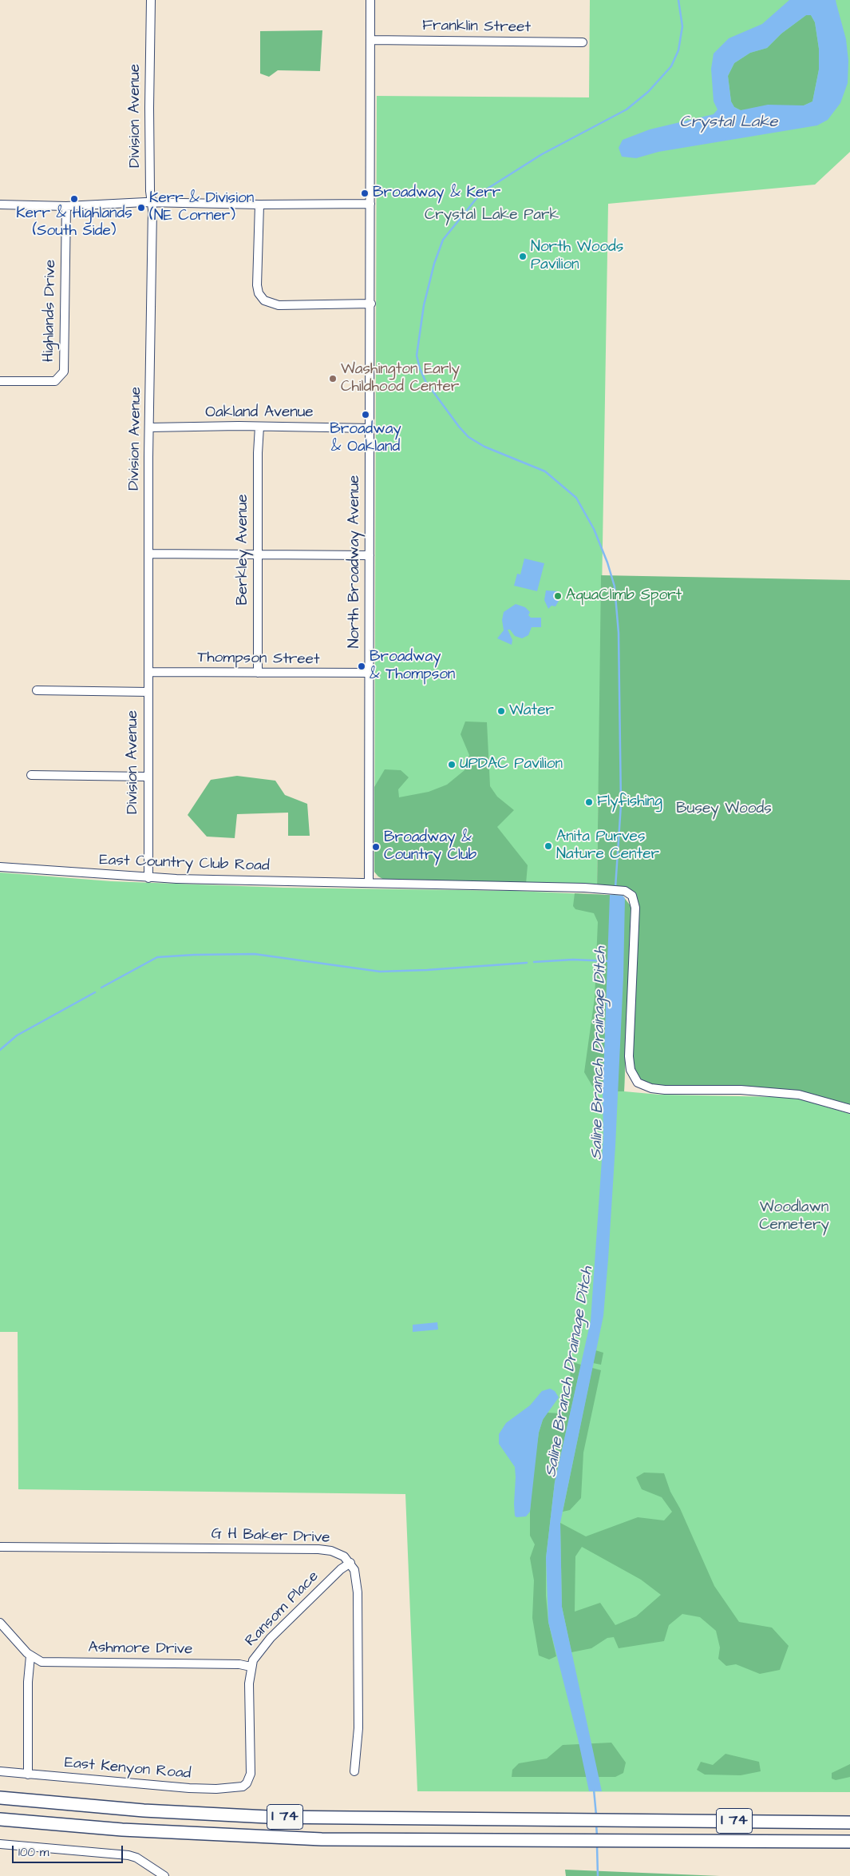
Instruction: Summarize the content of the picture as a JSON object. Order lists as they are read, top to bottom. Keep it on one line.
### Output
{"streets":{"highway":["I 74"],"street":["Franklin Street","Division Avenue","Highlands Drive","Oakland Avenue","Berkley Avenue","North Broadway Avenue","Thompson Street","East Country Club Road","G H Baker Drive","Ransom Place","Ashmore Drive","East Kenyon Road"]},"crossings":[["Franklin Street","North Broadway Avenue"],["Division Avenue","Oakland Avenue"],["Division Avenue","Thompson Street"],["Division Avenue","East Country Club Road"],["Oakland Avenue","Berkley Avenue"],["Oakland Avenue","North Broadway Avenue"],["Berkley Avenue","Thompson Street"],["North Broadway Avenue","Thompson Street"],["North Broadway Avenue","East Country Club Road"],["G H Baker Drive","Ransom Place"],["Ransom Place","Ashmore Drive"],["Ransom Place","East Kenyon Road"]],"water":["Crystal Lake","Saline Branch Drainage Ditch"],"parks":["Crystal Lake Park","Busey Woods","Woodlawn Cemetery"],"places":["Broadway & Kerr","Kerr & Highlands (South Side)","Kerr & Division (NE Corner)","North Woods Pavilion","Washington Early Childhood Center","Broadway & Oakland","AquaClimb Sport","Broadway & Thompson","Water","UPDAC Pavilion","Flyfishing","Anita Purves Nature Center","Broadway & Country Club"],"scale_bar":"100 m"}
